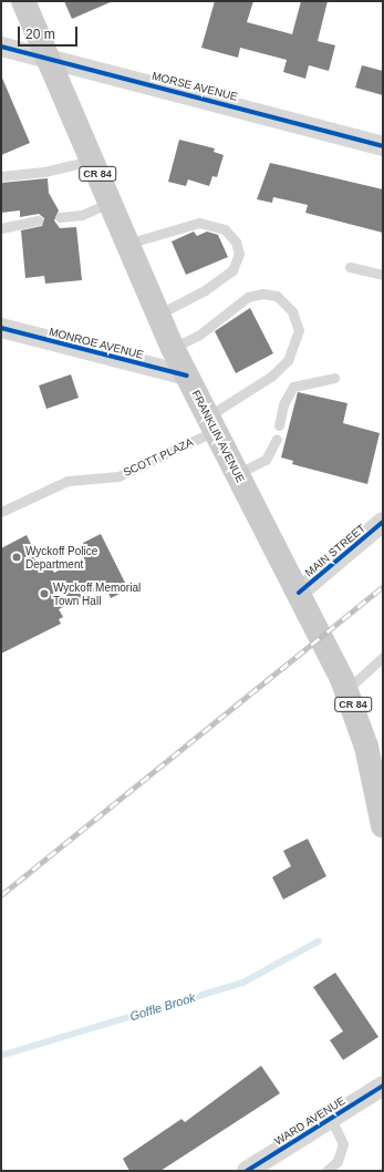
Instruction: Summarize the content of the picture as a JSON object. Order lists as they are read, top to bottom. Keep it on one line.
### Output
{"streets":{"main road":["CR 84","FRANKLIN AVENUE"],"street":["MORSE AVENUE","MONROE AVENUE","MAIN STREET","WARD AVENUE"],"lane":["SCOTT PLAZA"]},"crossings":[["MORSE AVENUE","FRANKLIN AVENUE"],["MONROE AVENUE","FRANKLIN AVENUE"],["FRANKLIN AVENUE","SCOTT PLAZA"],["FRANKLIN AVENUE","MAIN STREET"]],"water":["Goffle Brook"],"places":["Wyckoff Police Department","Wyckoff Memorial Town Hall"],"scale_bar":"20 m"}
